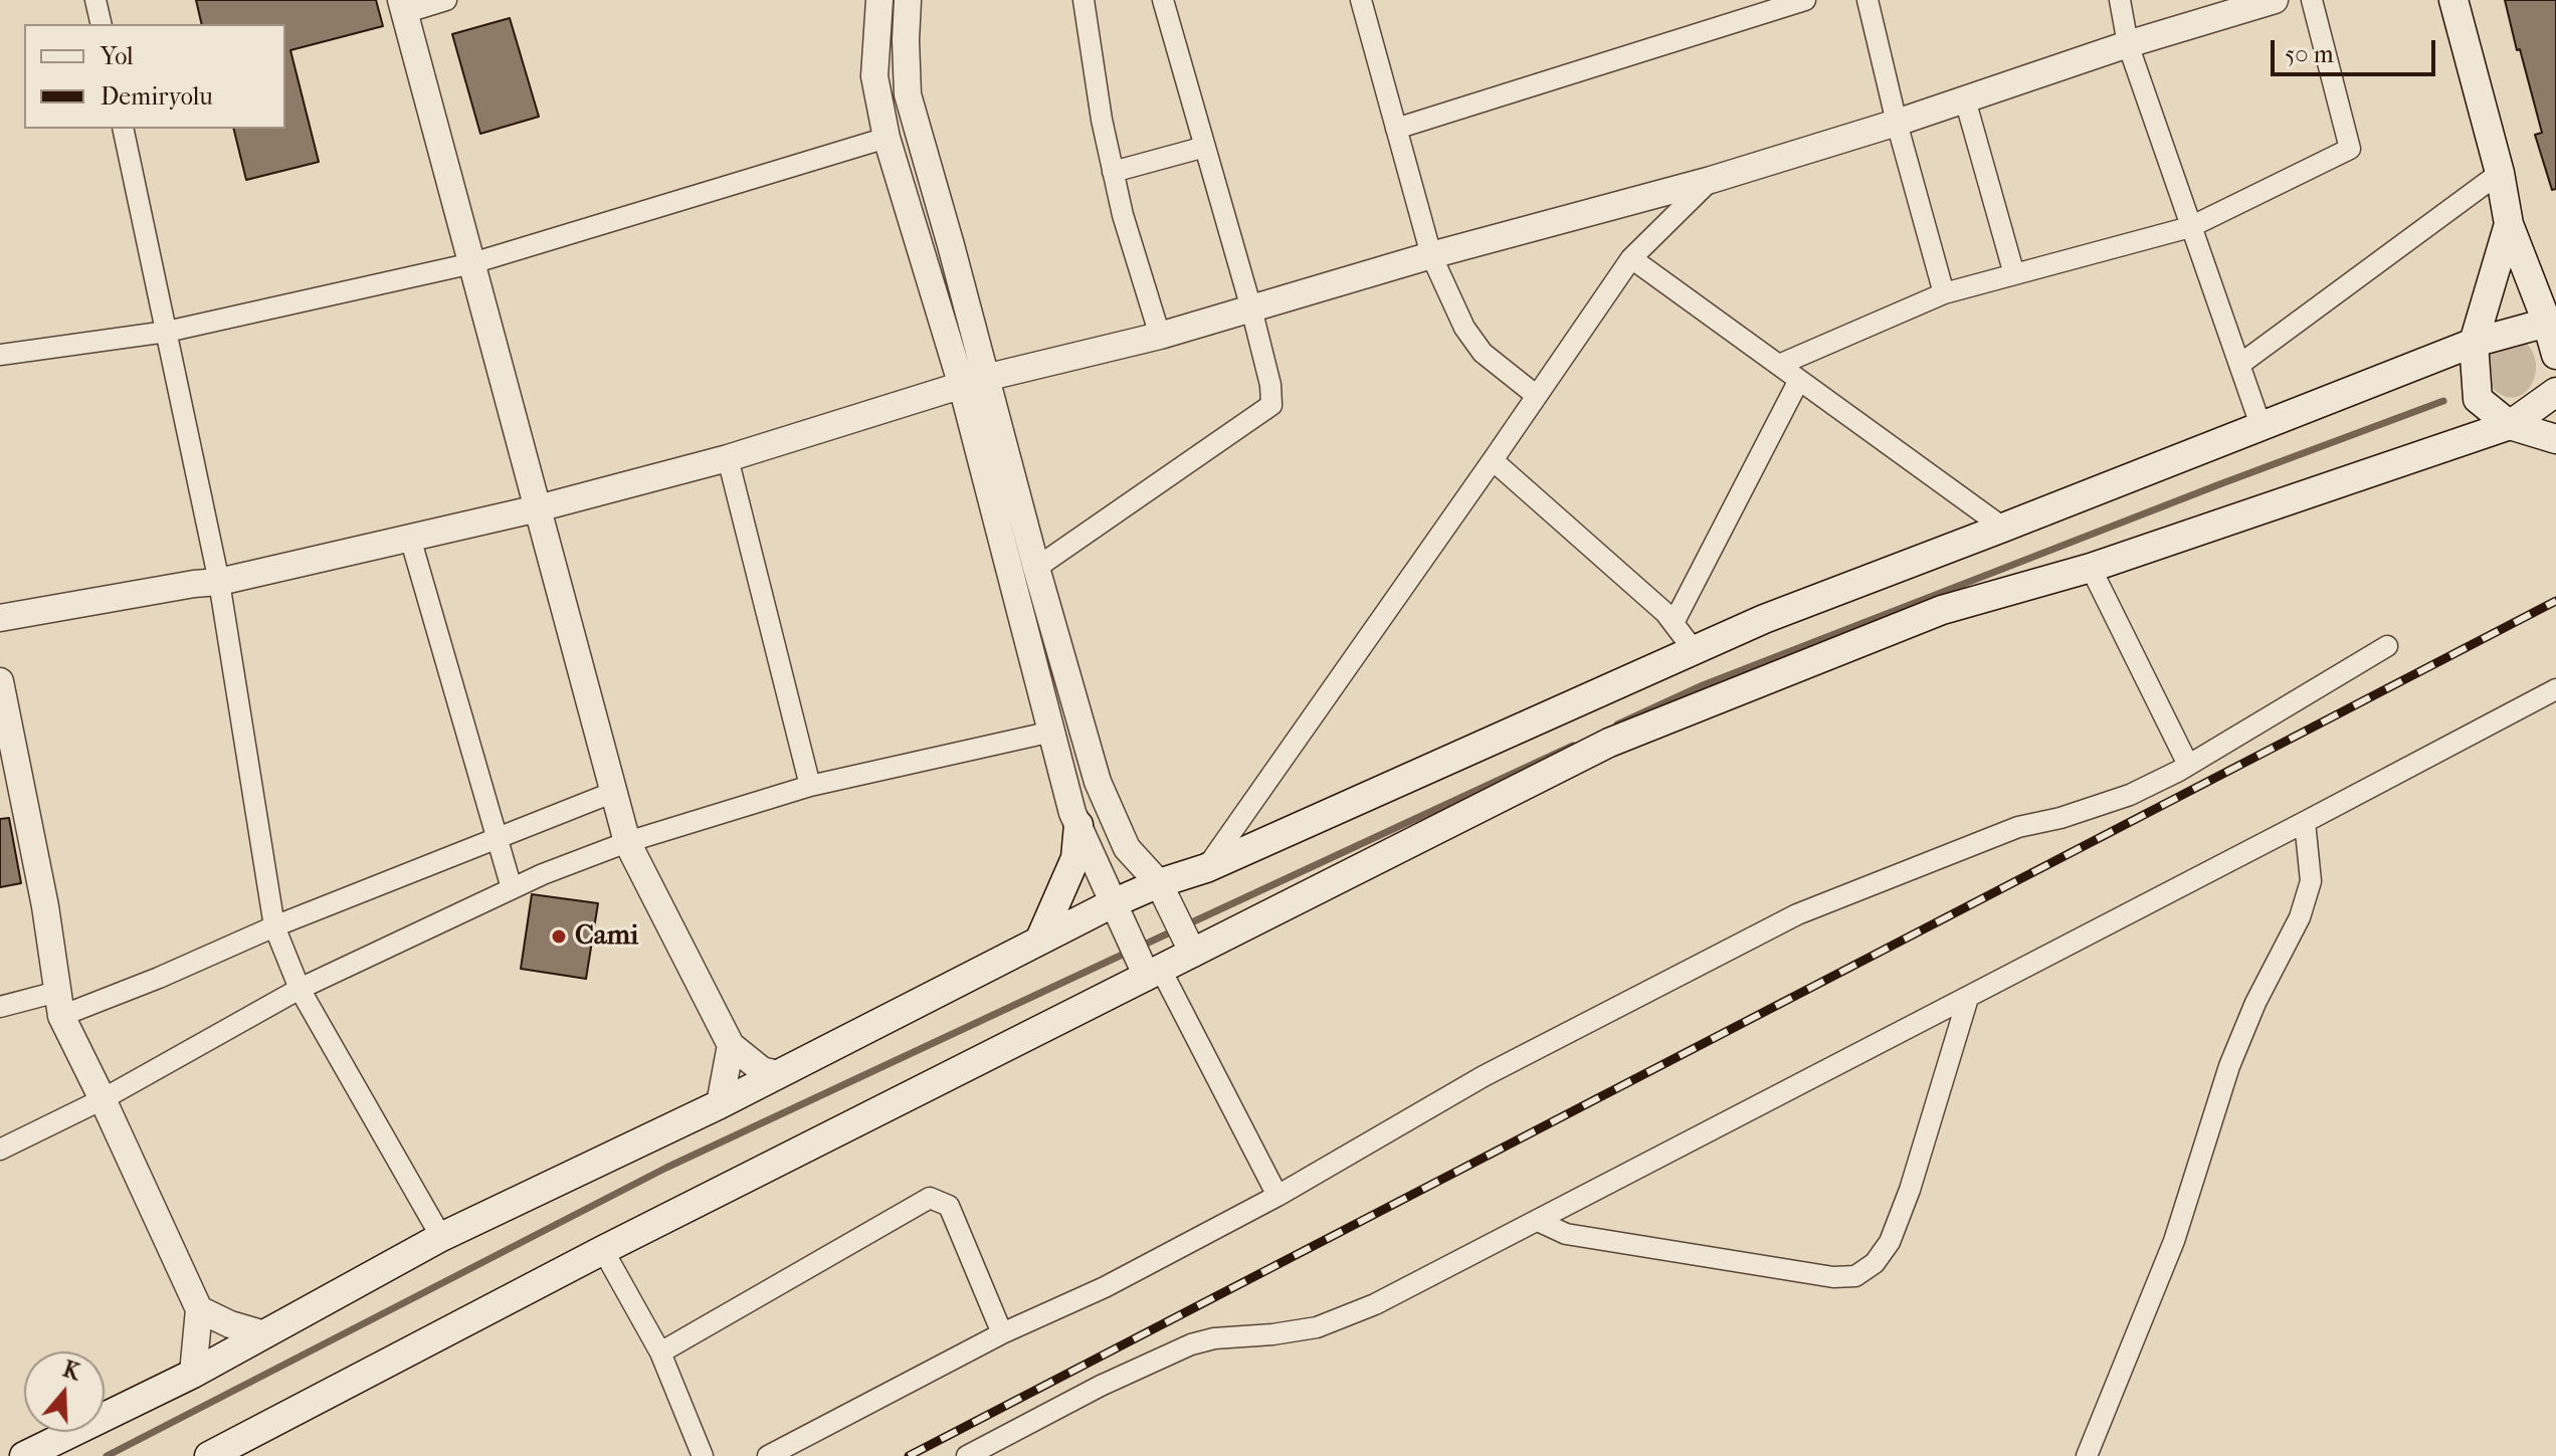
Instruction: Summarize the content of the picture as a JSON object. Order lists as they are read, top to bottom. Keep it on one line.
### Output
{"places":["Cami"],"legend":["Yol","Demiryolu"],"scale_bar":"50 m","north":"top"}
